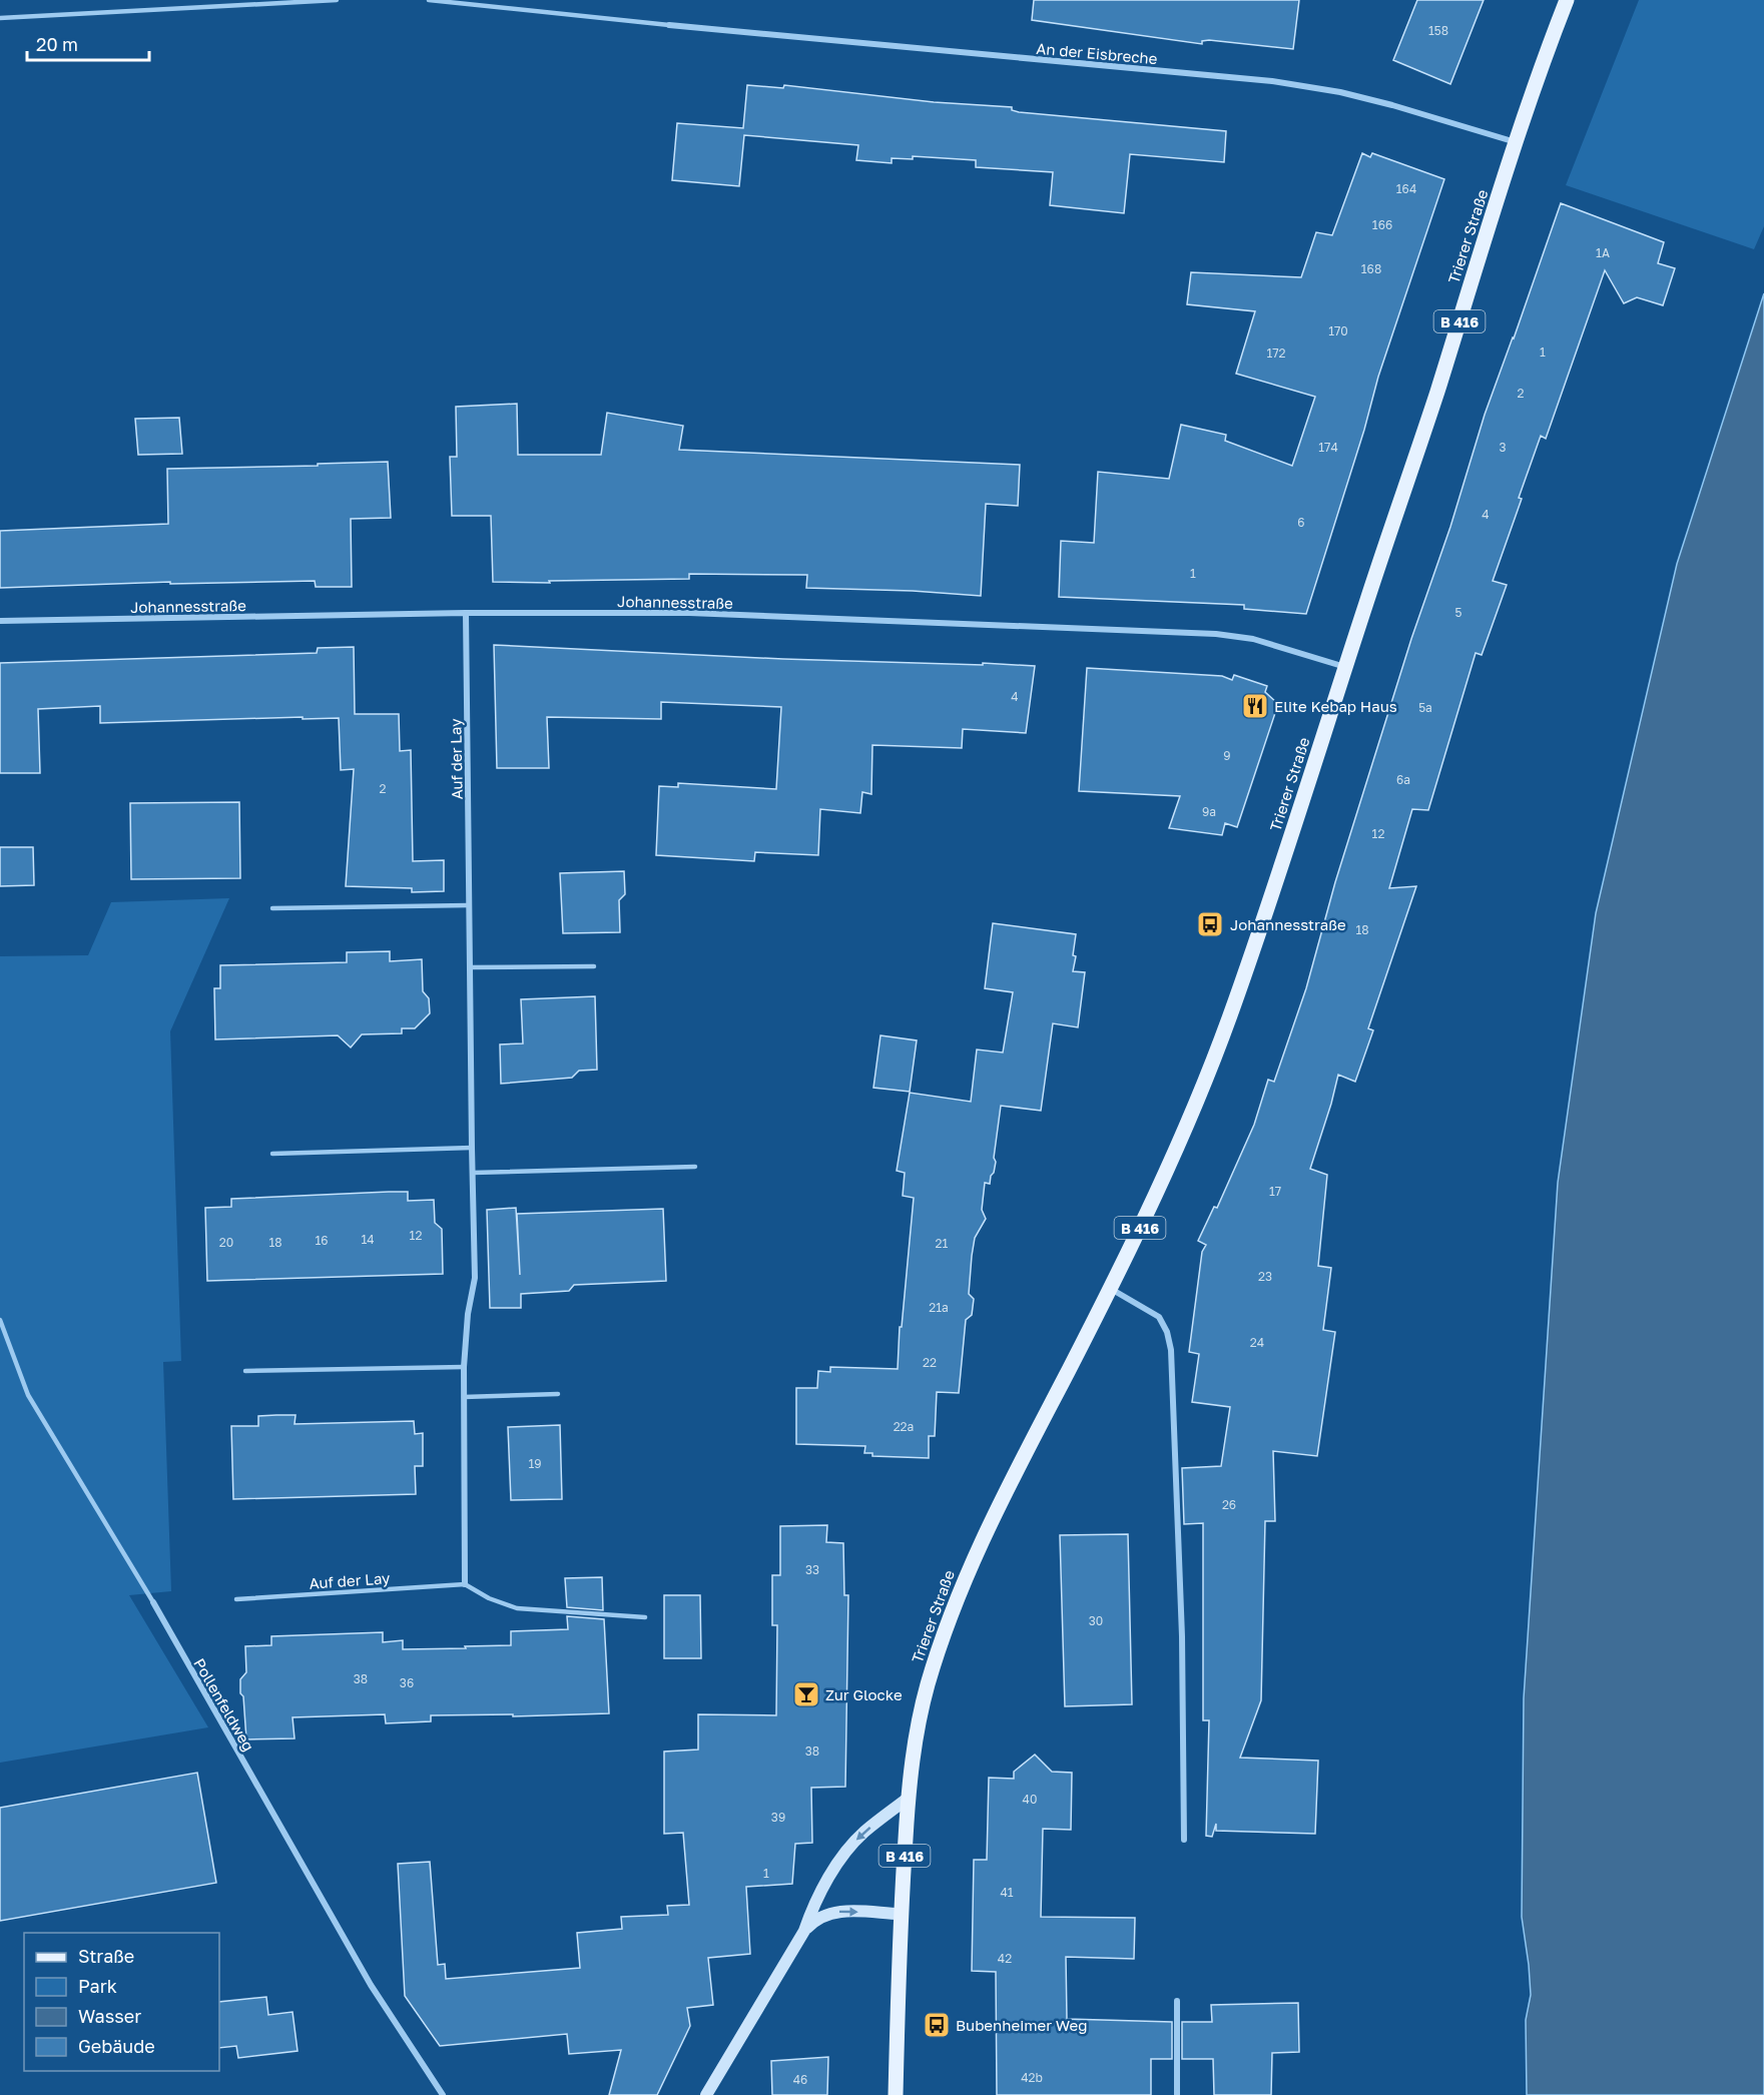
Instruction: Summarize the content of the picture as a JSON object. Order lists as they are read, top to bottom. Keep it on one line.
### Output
{"streets":{"main road":["Trierer Straße","B 416"],"street":["An der Eisbreche","Johannesstraße","Auf der Lay","Pollenfeldweg"]},"crossings":[["An der Eisbreche","Trierer Straße"],["An der Eisbreche","B 416"],["Trierer Straße","B 416"],["Trierer Straße","Johannesstraße"],["Johannesstraße","Auf der Lay"]],"places":{"restaurant":["Elite Kebap Haus"],"bus stop":["Johannesstraße","Bubenheimer Weg"],"bar":["Zur Glocke"]},"house_numbers":["158","164","166","1A","168","170","1","172","2","174","3","4","6","1","5","4","5a","9","6a","2","9a","12","18","17","12","14","16","20","18","21","23","21a","24","22","22a","19","26","33","30","38","36","38","40","39","1","41","42","42b","46"],"legend":["Straße","Park","Wasser","Gebäude"],"scale_bar":"20 m"}
